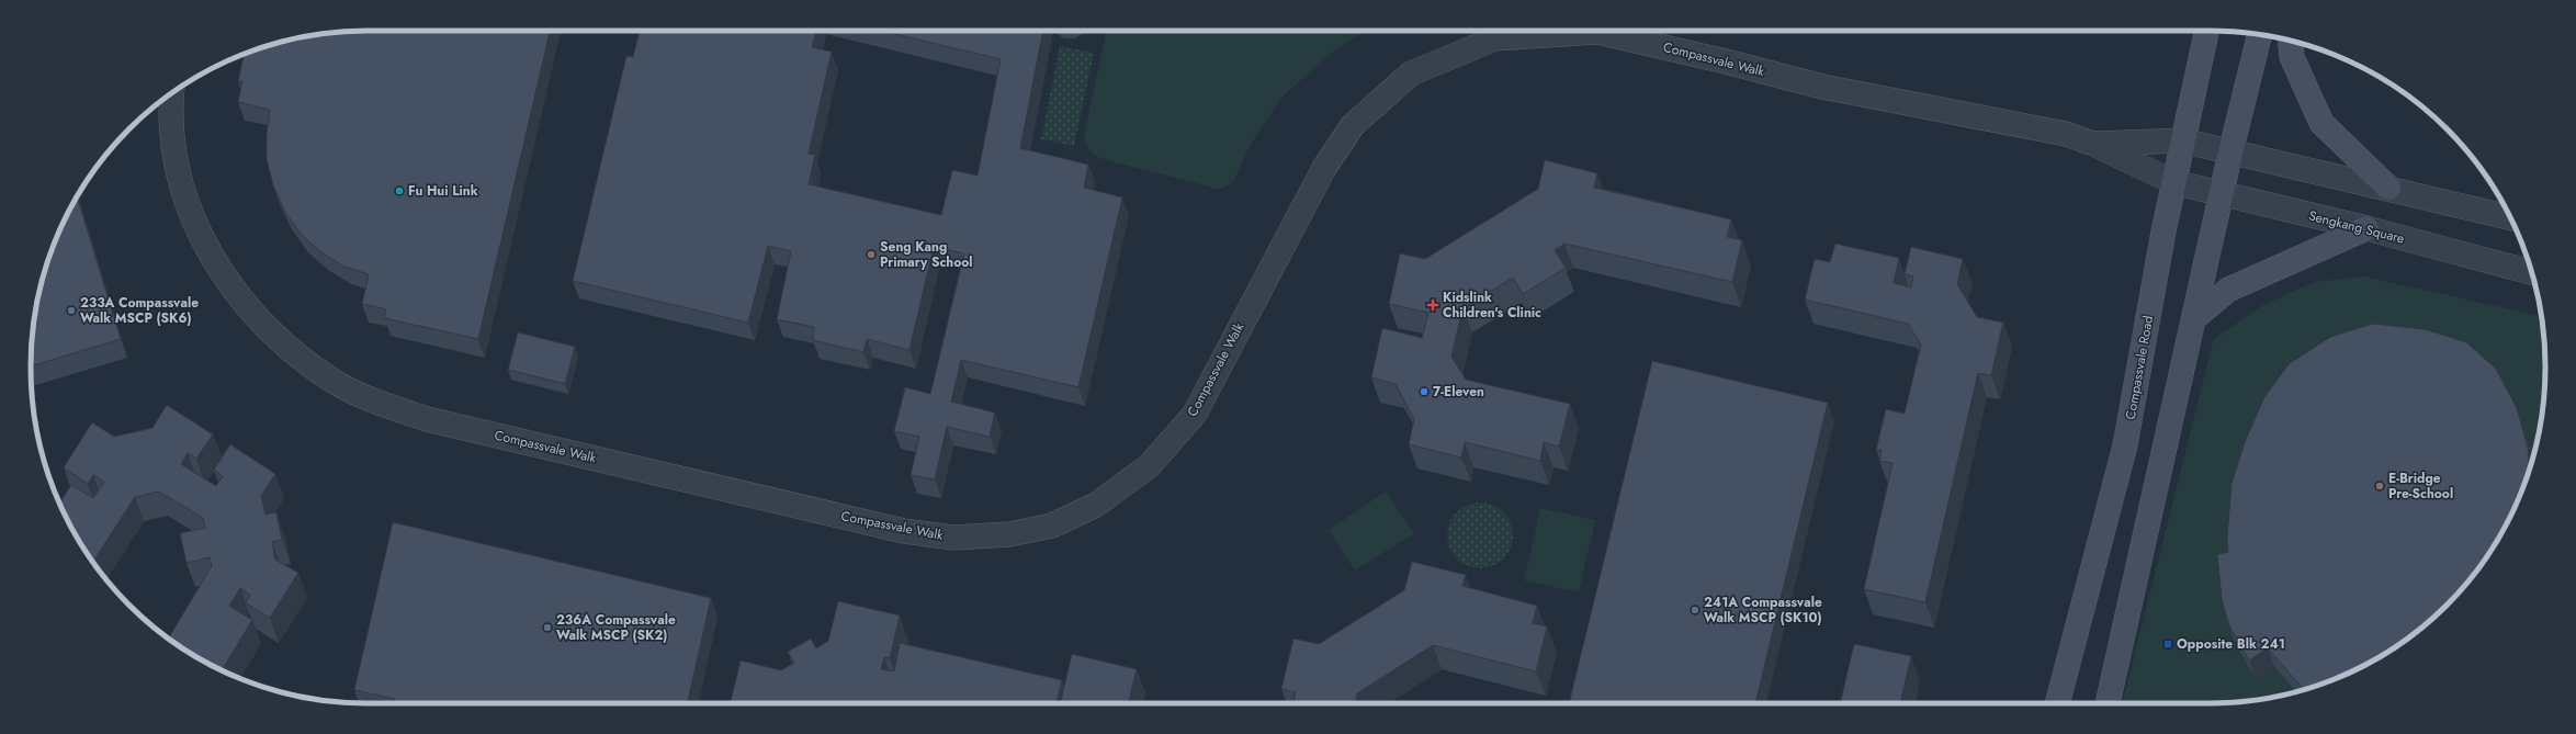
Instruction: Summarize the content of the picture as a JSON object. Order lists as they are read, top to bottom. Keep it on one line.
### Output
{"streets":{"street":["Compassvale Walk","Sengkang Square","Compassvale Road"]},"crossings":[["Compassvale Walk","Sengkang Square"],["Compassvale Walk","Compassvale Road"],["Sengkang Square","Compassvale Road"]],"places":{"other":["Fu Hui Link","Seng Kang Primary School","233A Compassvale Walk MSCP (SK6)","7-Eleven","E-Bridge Pre-School","241A Compassvale Walk MSCP (SK10)","236A Compassvale Walk MSCP (SK2)"],"health":["Kidslink Children's Clinic"],"transit":["Opposite Blk 241"]}}
